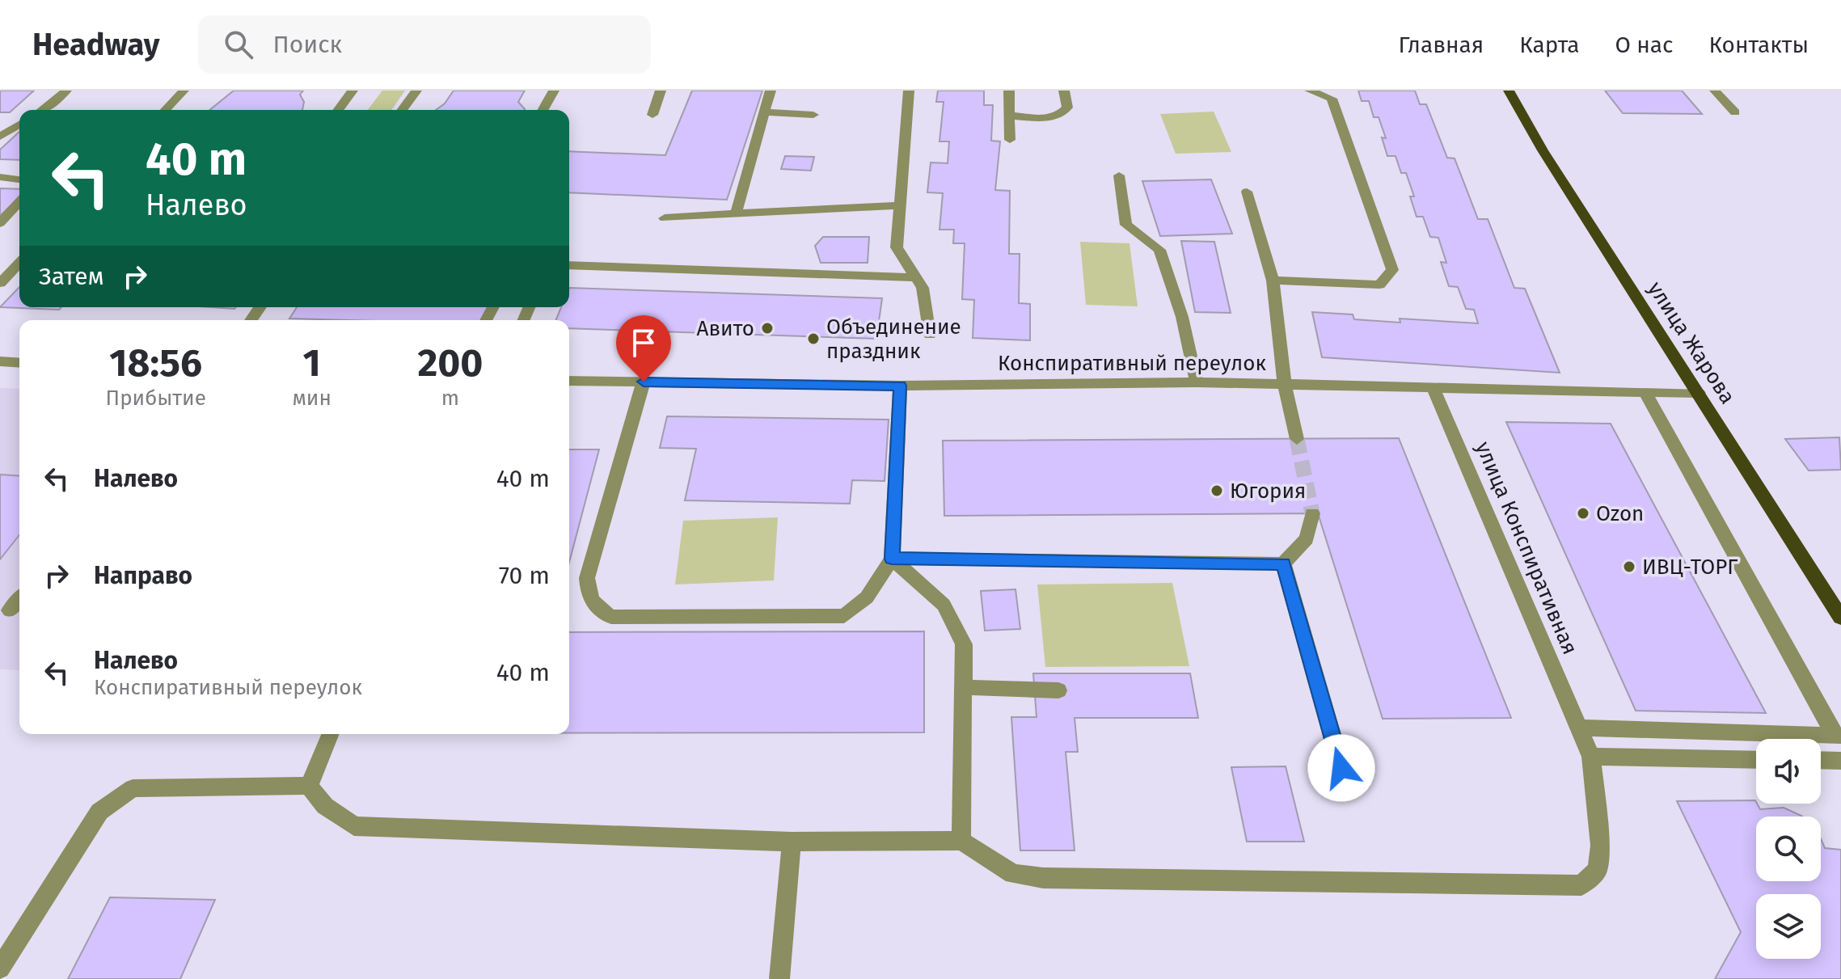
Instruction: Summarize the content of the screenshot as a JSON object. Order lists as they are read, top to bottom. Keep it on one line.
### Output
{"streets":{"main road":["улица Жарова"],"street":["Конспиративный переулок","улица Конспиративная"]},"crossings":[["улица Жарова","Конспиративный переулок"],["Конспиративный переулок","улица Конспиративная"]],"places":["Авито","Объединение праздник","Югория","Ozon","ИВЦ-ТОРГ"],"page":{"header":"Headway","search":"Поиск","nav":["Главная","Карта","О нас","Контакты"],"turn":["40 m","Налево"],"then":"Затем","eta":["18:56","Прибытие","1","мин","200","m"],"list":[{"name":"Налево","value":"40 m"},{"name":"Направо","value":"70 m"},{"name":"Налево","note":"Конспиративный переулок","value":"40 m"}]}}
